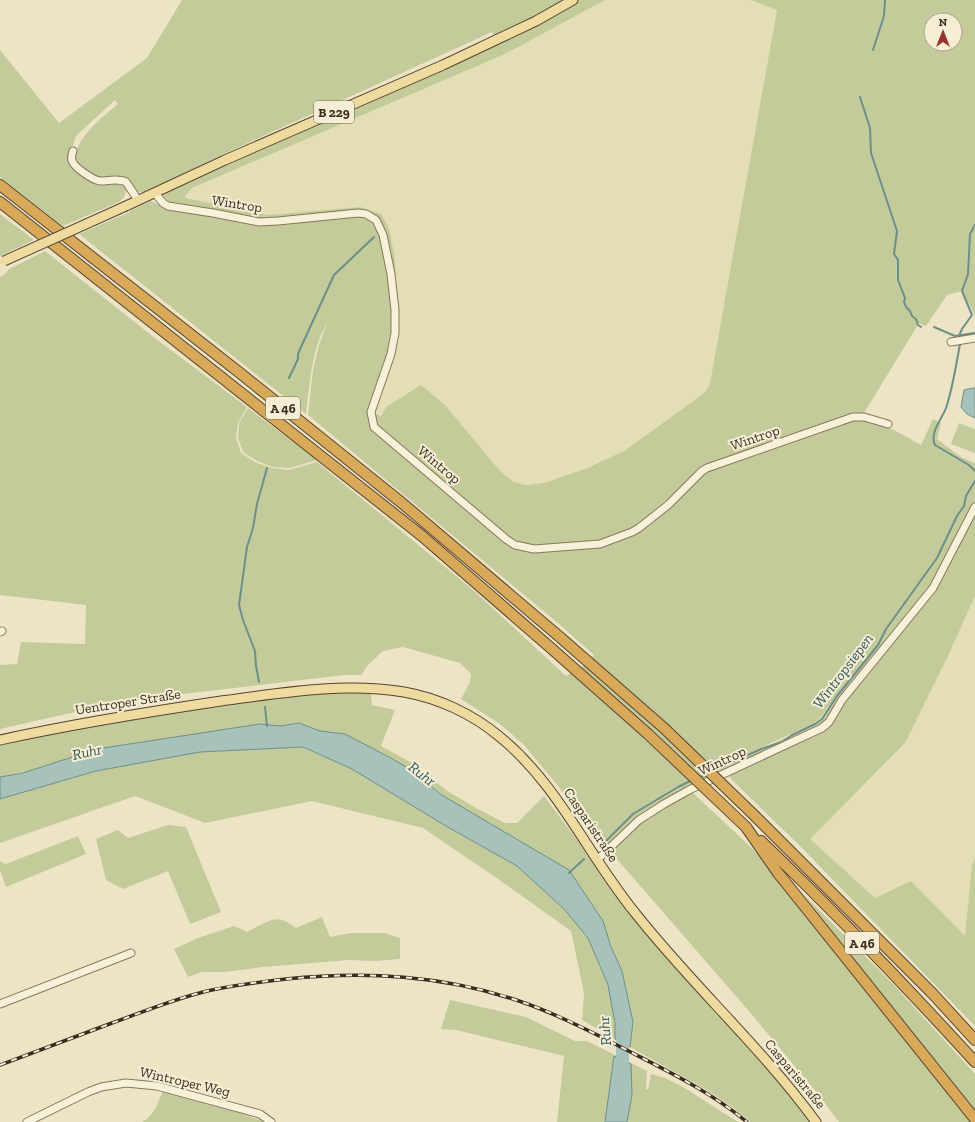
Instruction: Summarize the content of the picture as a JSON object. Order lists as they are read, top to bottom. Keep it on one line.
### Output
{"streets":{"highway":["A 46"],"main road":["B 229","Uentroper Straße","Casparistraße"],"street":["Wintrop","Wintroper Weg"]},"crossings":[["B 229","Wintrop"],["Wintrop","Casparistraße"],["Uentroper Straße","Casparistraße"]],"water":["Wintropsiepen","Ruhr"],"north":"top"}
